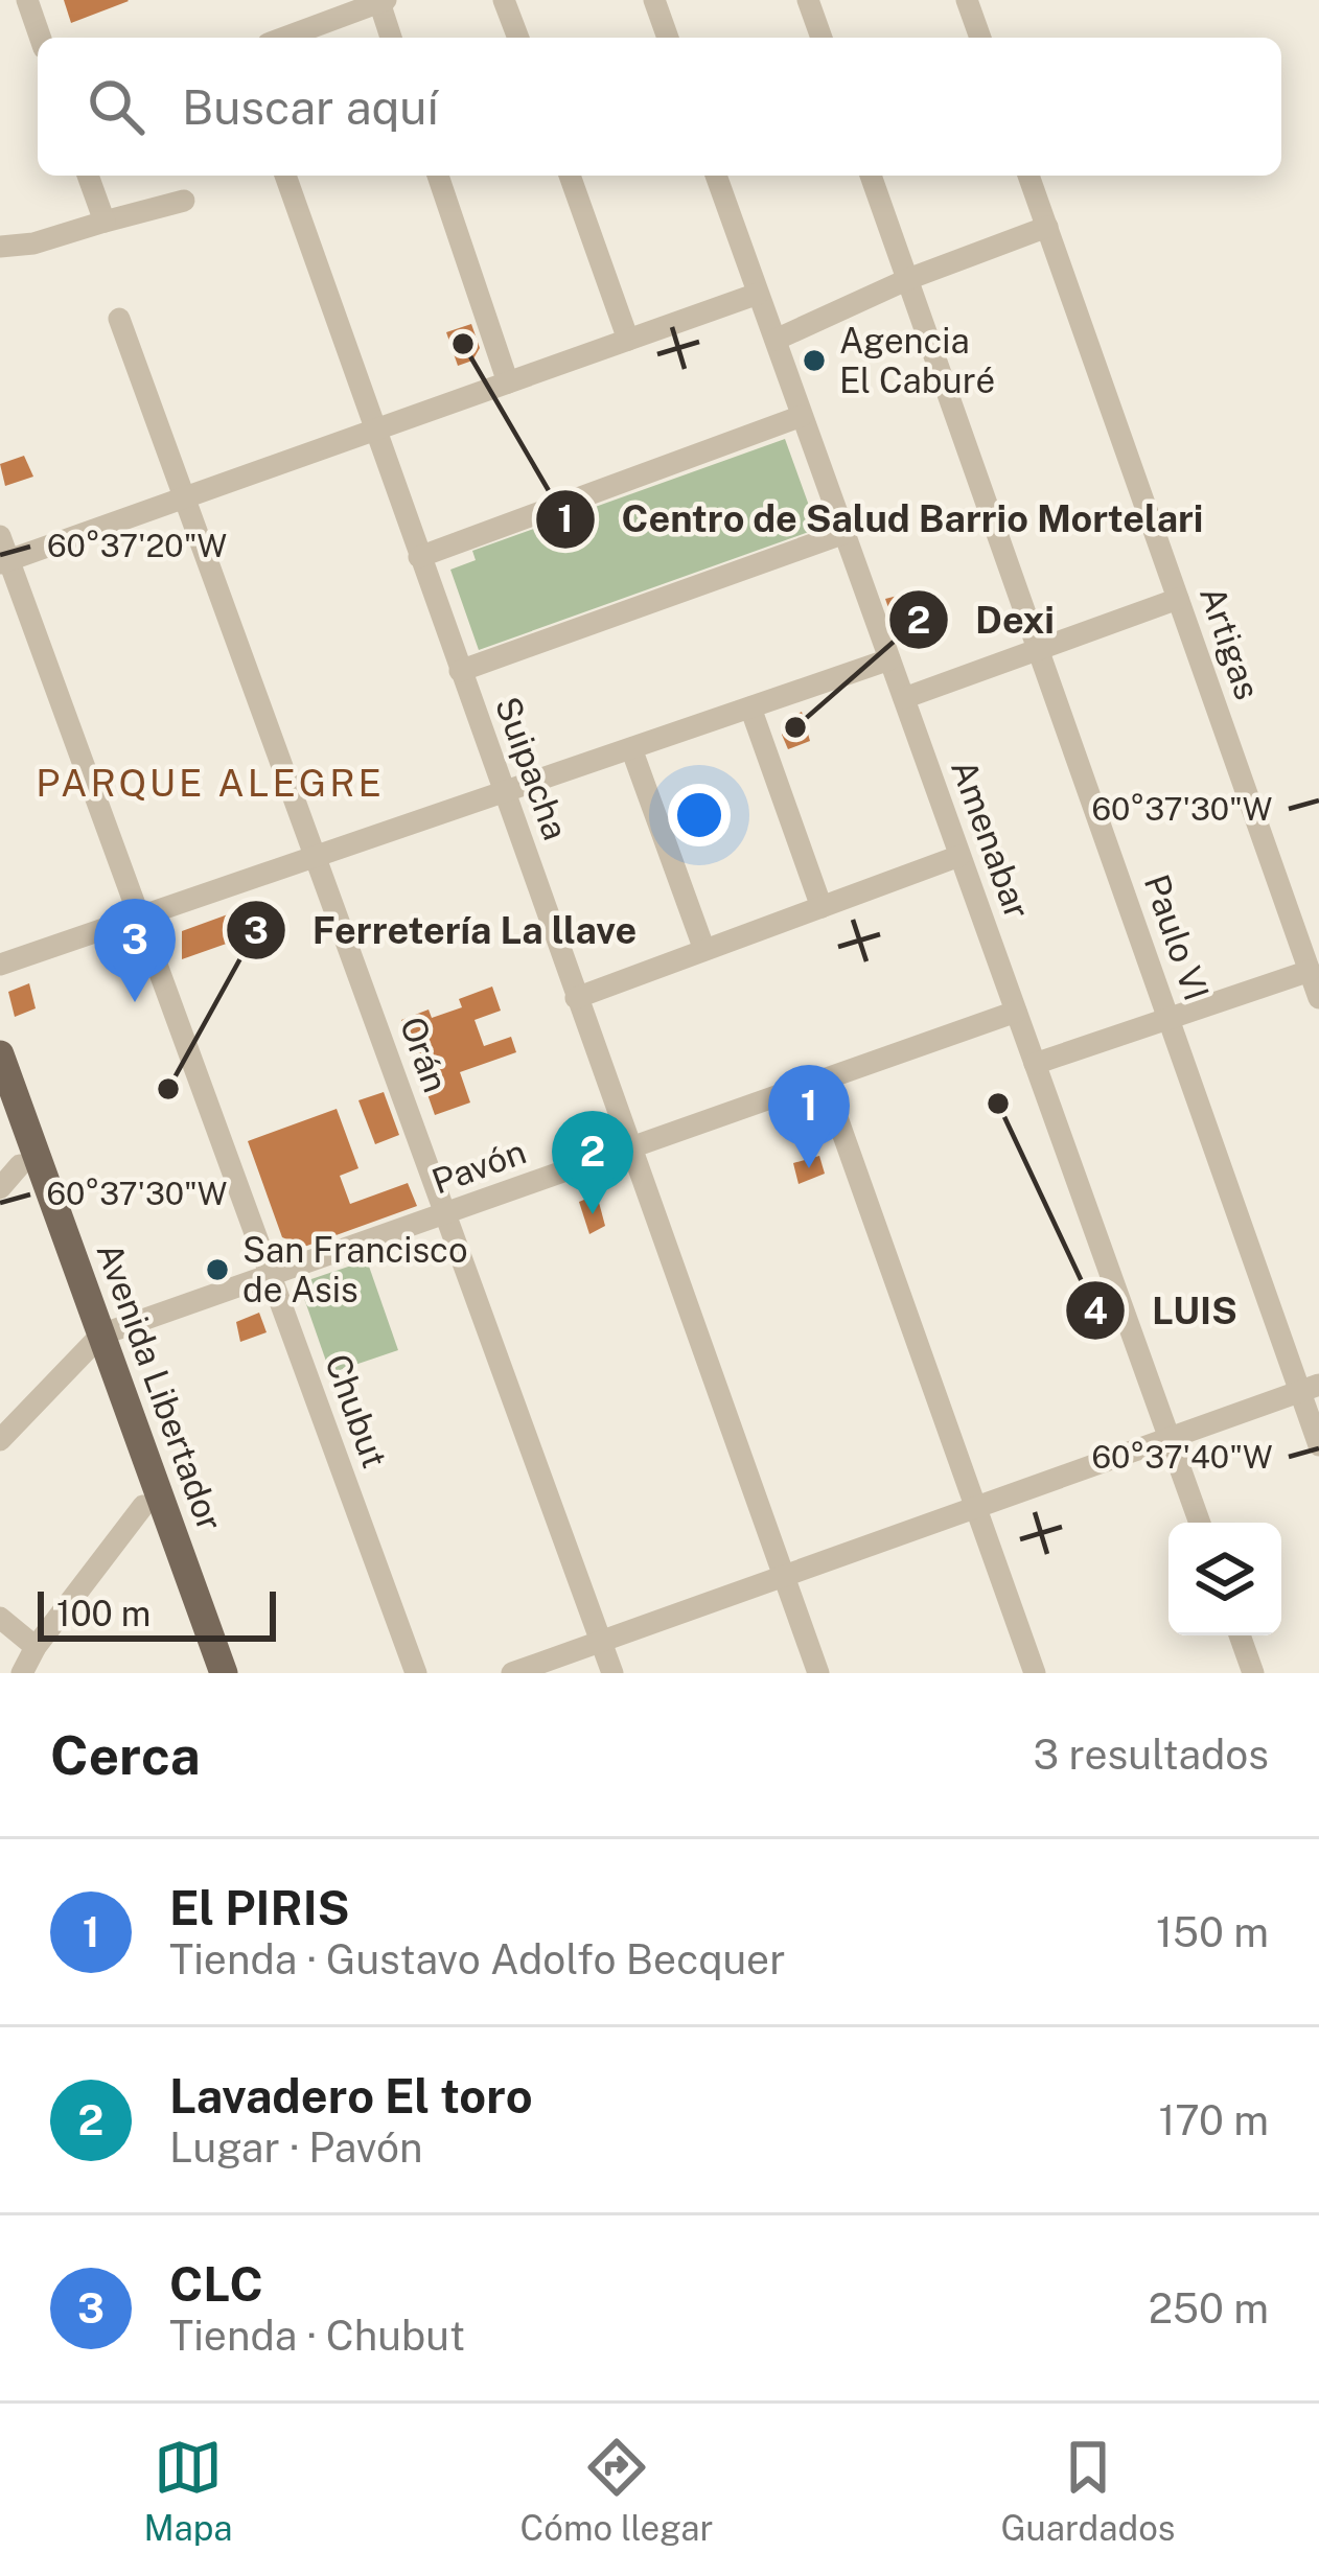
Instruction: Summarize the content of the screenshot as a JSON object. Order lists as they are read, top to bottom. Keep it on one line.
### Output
{"streets":{"main road":["Avenida Libertador"],"street":["Artigas","Suipacha","Amenabar","Paulo VI","Orán","Pavón","Chubut"]},"crossings":[["Suipacha","Pavón"],["Amenabar","Pavón"],["Orán","Pavón"],["Pavón","Avenida Libertador"],["Pavón","Chubut"]],"districts":["PARQUE ALEGRE"],"places":["Centro de Salud Barrio Mortelari","Agencia El Caburé","Dexi","Ferretería La llave","LUIS","San Francisco de Asis"],"scale_bar":"100 m","page":{"search":"Buscar aquí","pins":["3","1","2"],"scale":"100 m","heading":["Cerca","3 resultados"],"list":[{"mark":"1","name":"El PIRIS","note":"Tienda · Gustavo Adolfo Becquer","value":"150 m"},{"mark":"2","name":"Lavadero El toro","note":"Lugar · Pavón","value":"170 m"},{"mark":"3","name":"CLC","note":"Tienda · Chubut","value":"250 m"}],"nav":["Mapa","Cómo llegar","Guardados"]},"coordinates":["60°37'20\"W","60°37'30\"W","60°37'40\"W"]}
